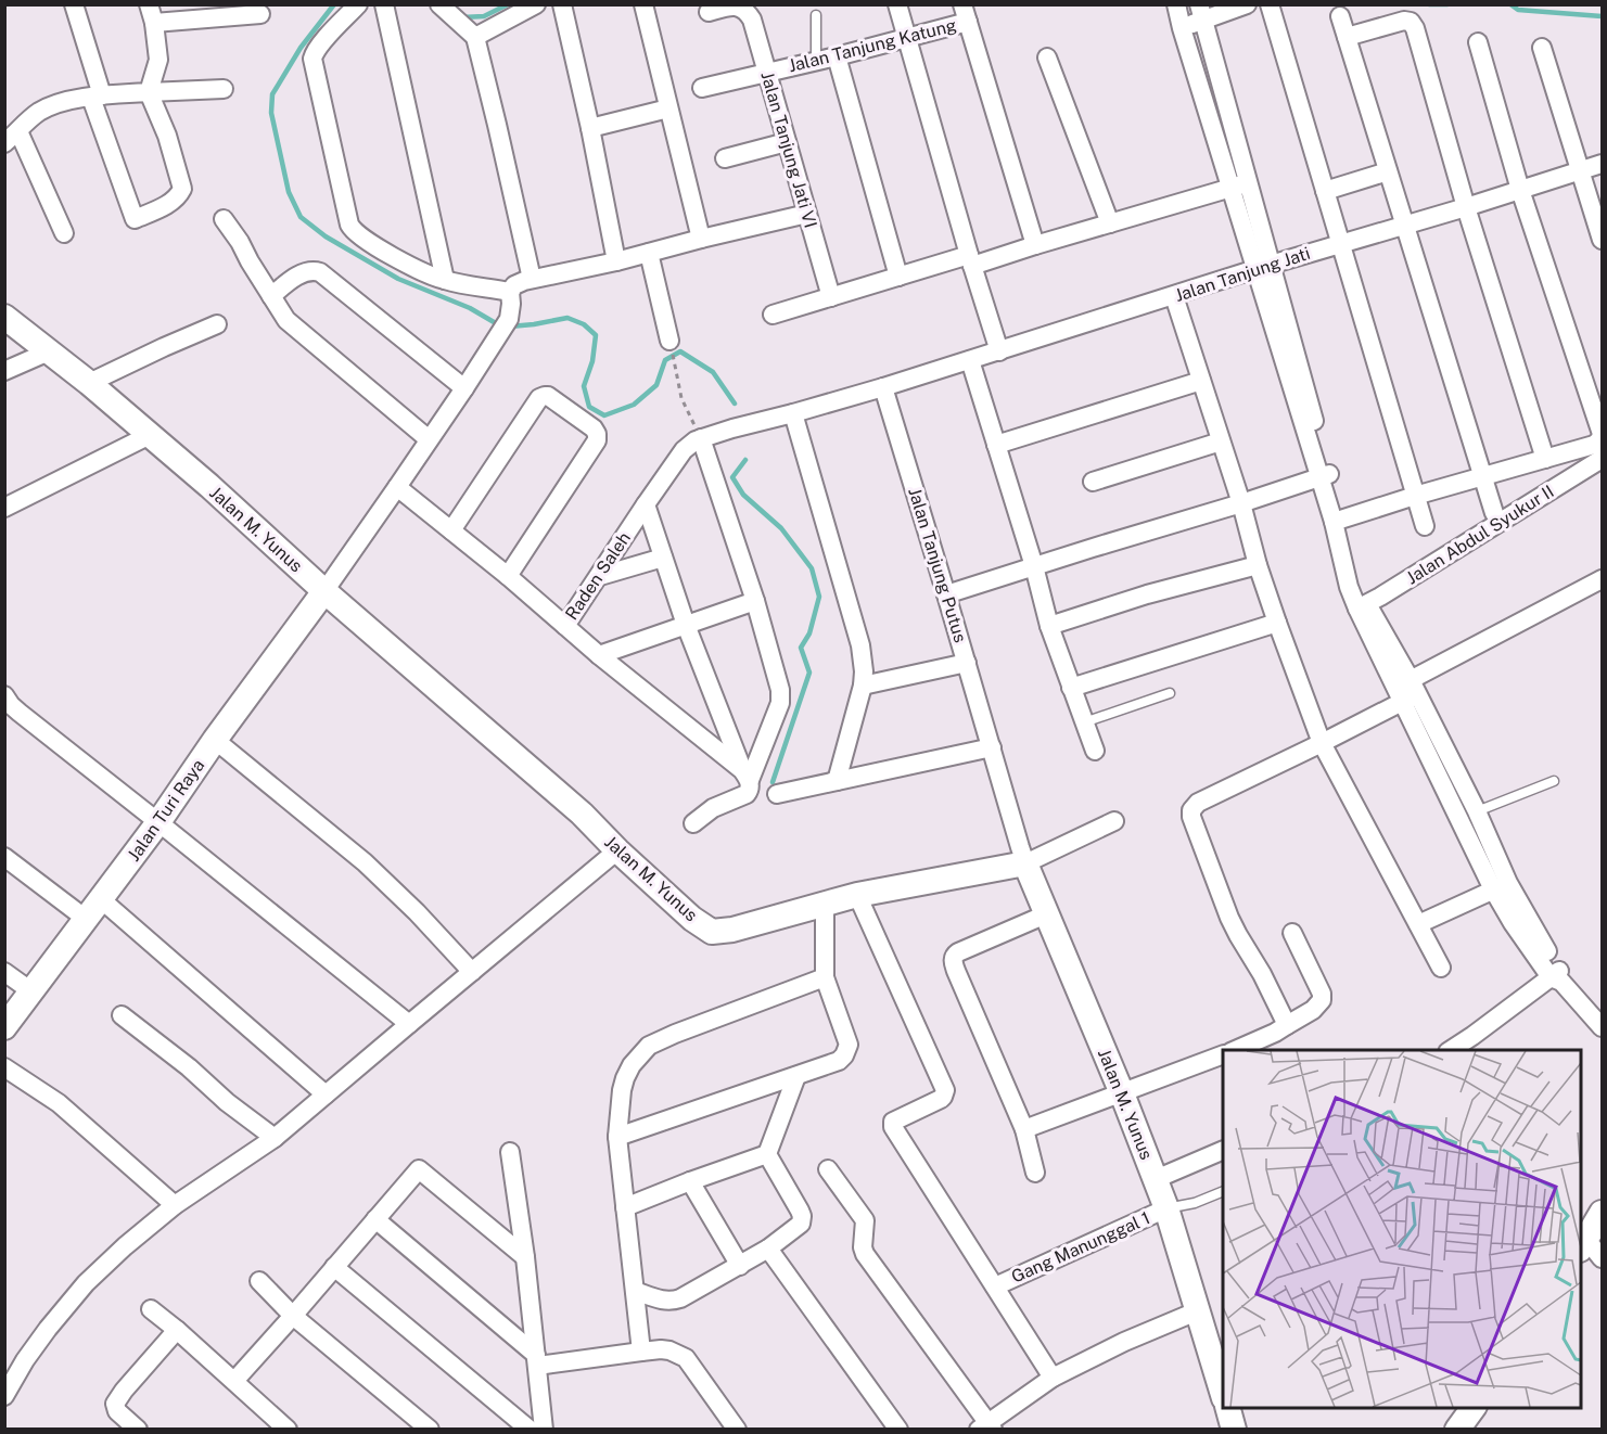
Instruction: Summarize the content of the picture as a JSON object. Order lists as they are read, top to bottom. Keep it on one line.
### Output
{"streets":{"street":["Jalan Tanjung Katung","Jalan Tanjung Jati VI","Jalan Tanjung Jati","Jalan M. Yunus","Jalan Abdul Syukur II","Jalan Tanjung Putus","Raden Saleh","Jalan Turi Raya","Gang Manunggal 1"]},"crossings":[["Jalan Tanjung Katung","Jalan Tanjung Jati VI"],["Jalan Tanjung Jati","Jalan Tanjung Putus"],["Jalan M. Yunus","Jalan Tanjung Putus"],["Jalan M. Yunus","Jalan Turi Raya"],["Jalan M. Yunus","Gang Manunggal 1"]]}
